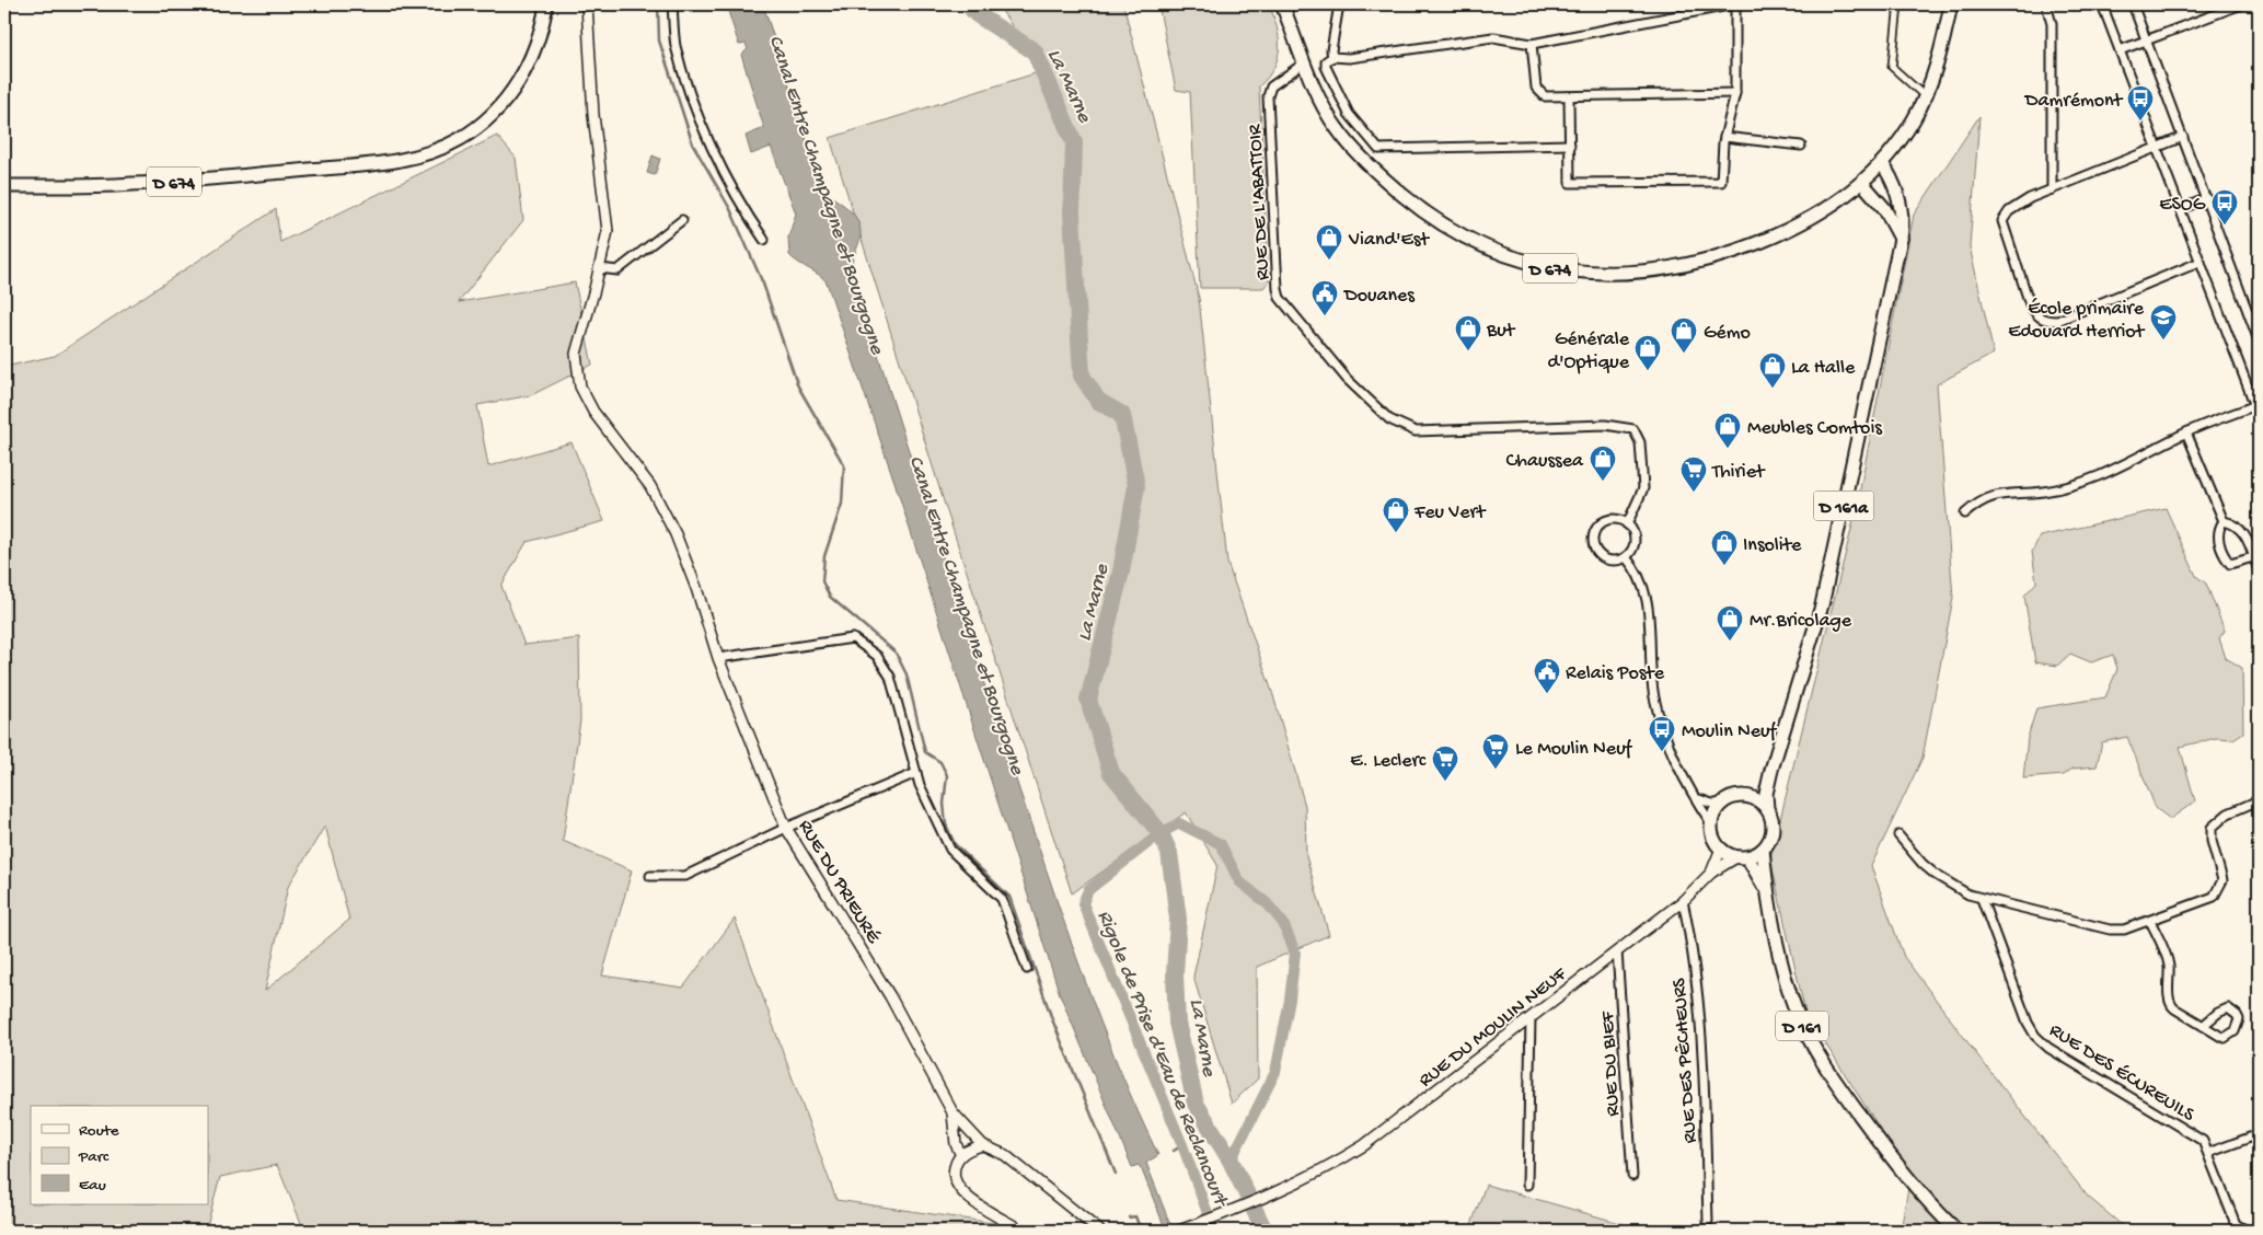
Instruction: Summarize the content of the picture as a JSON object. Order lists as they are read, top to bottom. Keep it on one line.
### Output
{"streets":{"main road":["D 674","D 161a","D 161"],"street":["RUE DE L'ABATTOIR","RUE DU PRIEURÉ","RUE DU MOULIN NEUF","RUE DES PÊCHEURS","RUE DU BIEF","RUE DES ÉCUREUILS"]},"crossings":[["D 674","RUE DE L'ABATTOIR"],["D 674","D 161a"],["D 161a","RUE DU MOULIN NEUF"],["D 161a","D 161"],["RUE DU MOULIN NEUF","D 161"],["RUE DU MOULIN NEUF","RUE DES PÊCHEURS"],["RUE DU MOULIN NEUF","RUE DU BIEF"]],"water":["La Marne","Canal Entre Champagne et Bourgogne","Rigole de Prise d'Eau de Reclancourt"],"places":{"bus stop":["Damrémont","ESOG","Moulin Neuf"],"shop":["Viand'Est","But","Gémo","Générale d'Optique","La Halle","Meubles Comtois","Chaussea","Feu Vert","Insolite","Mr.Bricolage"],"public building":["Douanes","Relais Poste"],"school or university":["École primaire Edouard Herriot"],"supermarket":["Thiriet","Le Moulin Neuf","E. Leclerc"]},"legend":["Route","Parc","Eau"]}
